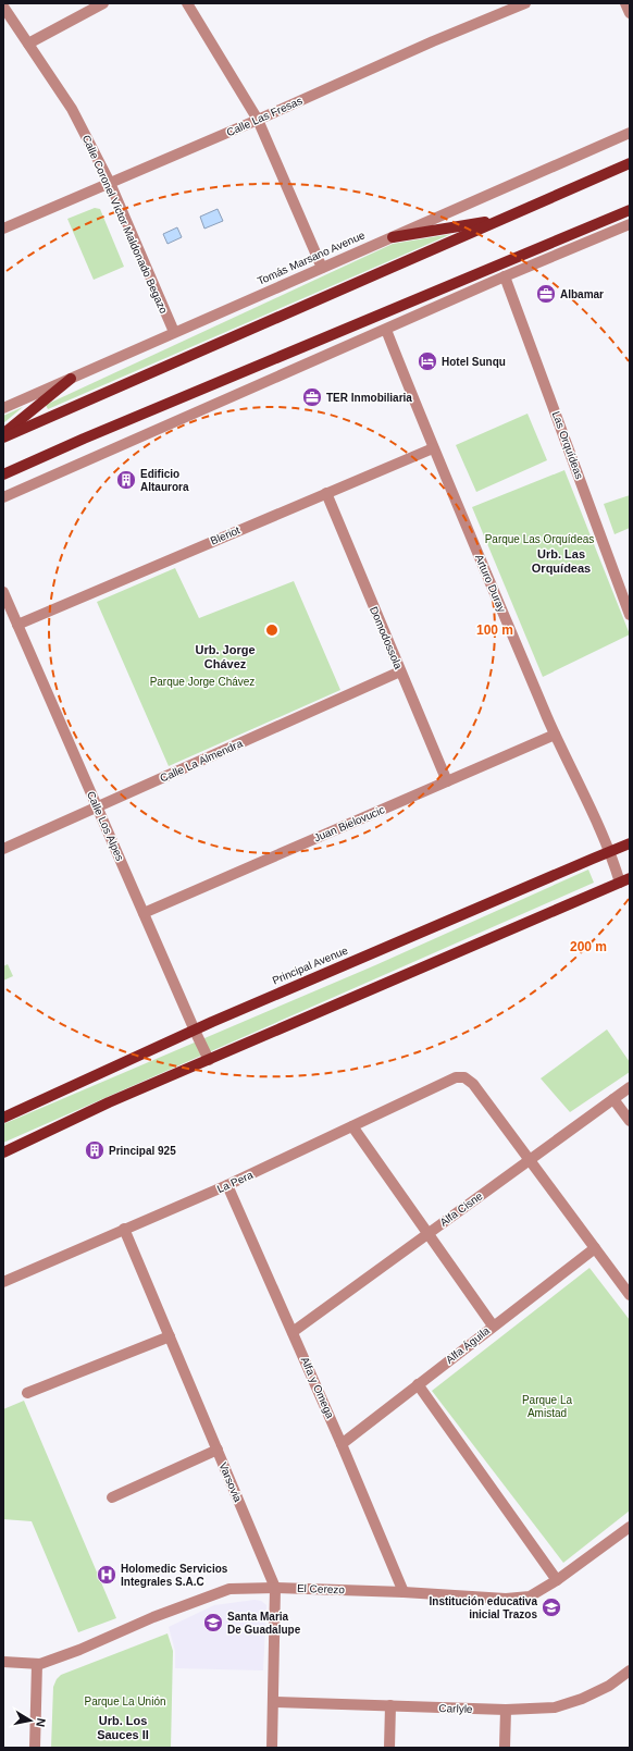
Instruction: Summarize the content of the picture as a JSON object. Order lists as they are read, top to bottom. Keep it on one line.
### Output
{"streets":{"main road":["Principal Avenue"],"street":["Calle Las Fresas","Calle Coronel Víctor Maldonado Begazo","Tomás Marsano Avenue","Las Orquídeas","Bleriot","Arturo Duray","Domodossola","Calle La Almendra","Juan Bielovucic","Calle Los Alpes","La Pera","Alfa Cisne","Alfa Águila","Alfa y Omega","Varsovia","El Cerezo","Carlyle"]},"crossings":[["Calle Las Fresas","Calle Coronel Víctor Maldonado Begazo"],["Calle Coronel Víctor Maldonado Begazo","Tomás Marsano Avenue"],["Bleriot","Arturo Duray"],["Bleriot","Domodossola"],["Bleriot","Calle Los Alpes"],["Arturo Duray","Juan Bielovucic"],["Arturo Duray","Principal Avenue"],["Domodossola","Calle La Almendra"],["Domodossola","Juan Bielovucic"],["Calle La Almendra","Calle Los Alpes"],["Juan Bielovucic","Calle Los Alpes"],["Calle Los Alpes","Principal Avenue"],["La Pera","Alfa Cisne"],["La Pera","Alfa y Omega"],["La Pera","Varsovia"],["Alfa Cisne","Alfa y Omega"],["Alfa Águila","Alfa y Omega"],["Alfa y Omega","El Cerezo"],["Varsovia","El Cerezo"],["Varsovia","Carlyle"]],"districts":["Urb. Las Orquídeas","Urb. Jorge Chávez","Urb. Los Sauces II"],"parks":["Parque Las Orquídeas","Parque Jorge Chávez","Parque La Amistad","Parque La Unión"],"places":{"office":["Albamar","TER Inmobiliaria"],"hotel":["Hotel Sunqu"],"building":["Edificio Altaurora","Principal 925"],"hospital":["Holomedic Servicios Integrales S.A.C"],"school or university":["Institución educativa inicial Trazos","Santa Maria De Guadalupe"]},"north":"right","rings":["100 m","200 m"]}
